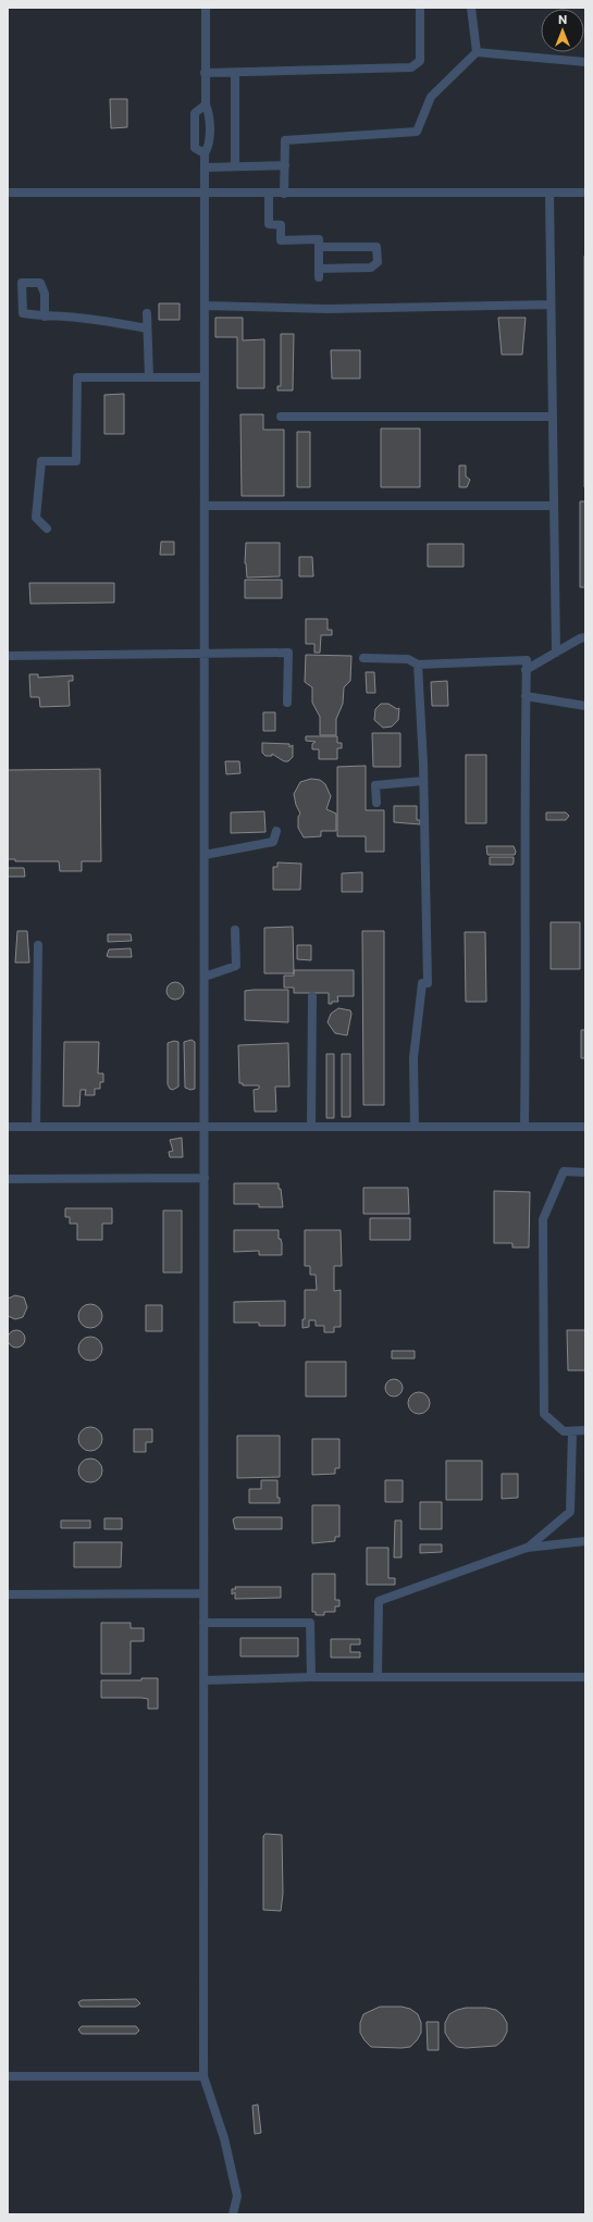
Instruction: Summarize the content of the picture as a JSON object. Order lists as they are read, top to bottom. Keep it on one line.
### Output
{"north":"top"}
